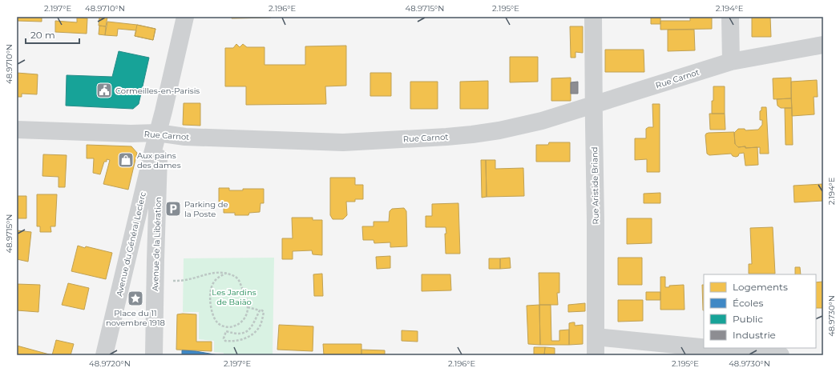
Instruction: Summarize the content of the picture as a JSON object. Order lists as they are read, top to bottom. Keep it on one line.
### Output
{"streets":{"street":["Rue Carnot","Rue Aristide Briand","Avenue du Général Leclerc","Avenue de la Libération"]},"crossings":[["Rue Carnot","Rue Aristide Briand"],["Rue Carnot","Avenue du Général Leclerc"],["Rue Carnot","Avenue de la Libération"],["Avenue du Général Leclerc","Avenue de la Libération"]],"parks":["Les Jardins de Baião"],"places":{"public building":["Cormeilles-en-Parisis"],"shop":["Aux pains des dames"],"parking":["Parking de la Poste"],"place":["Place du 11 novembre 1918"]},"legend":["Logements","Écoles","Public","Industrie"],"scale_bar":"20 m","coordinates":["2.197°E","48.9710°N","2.196°E","48.9715°N","2.195°E","2.194°E","48.9730°N","48.9720°N"]}
